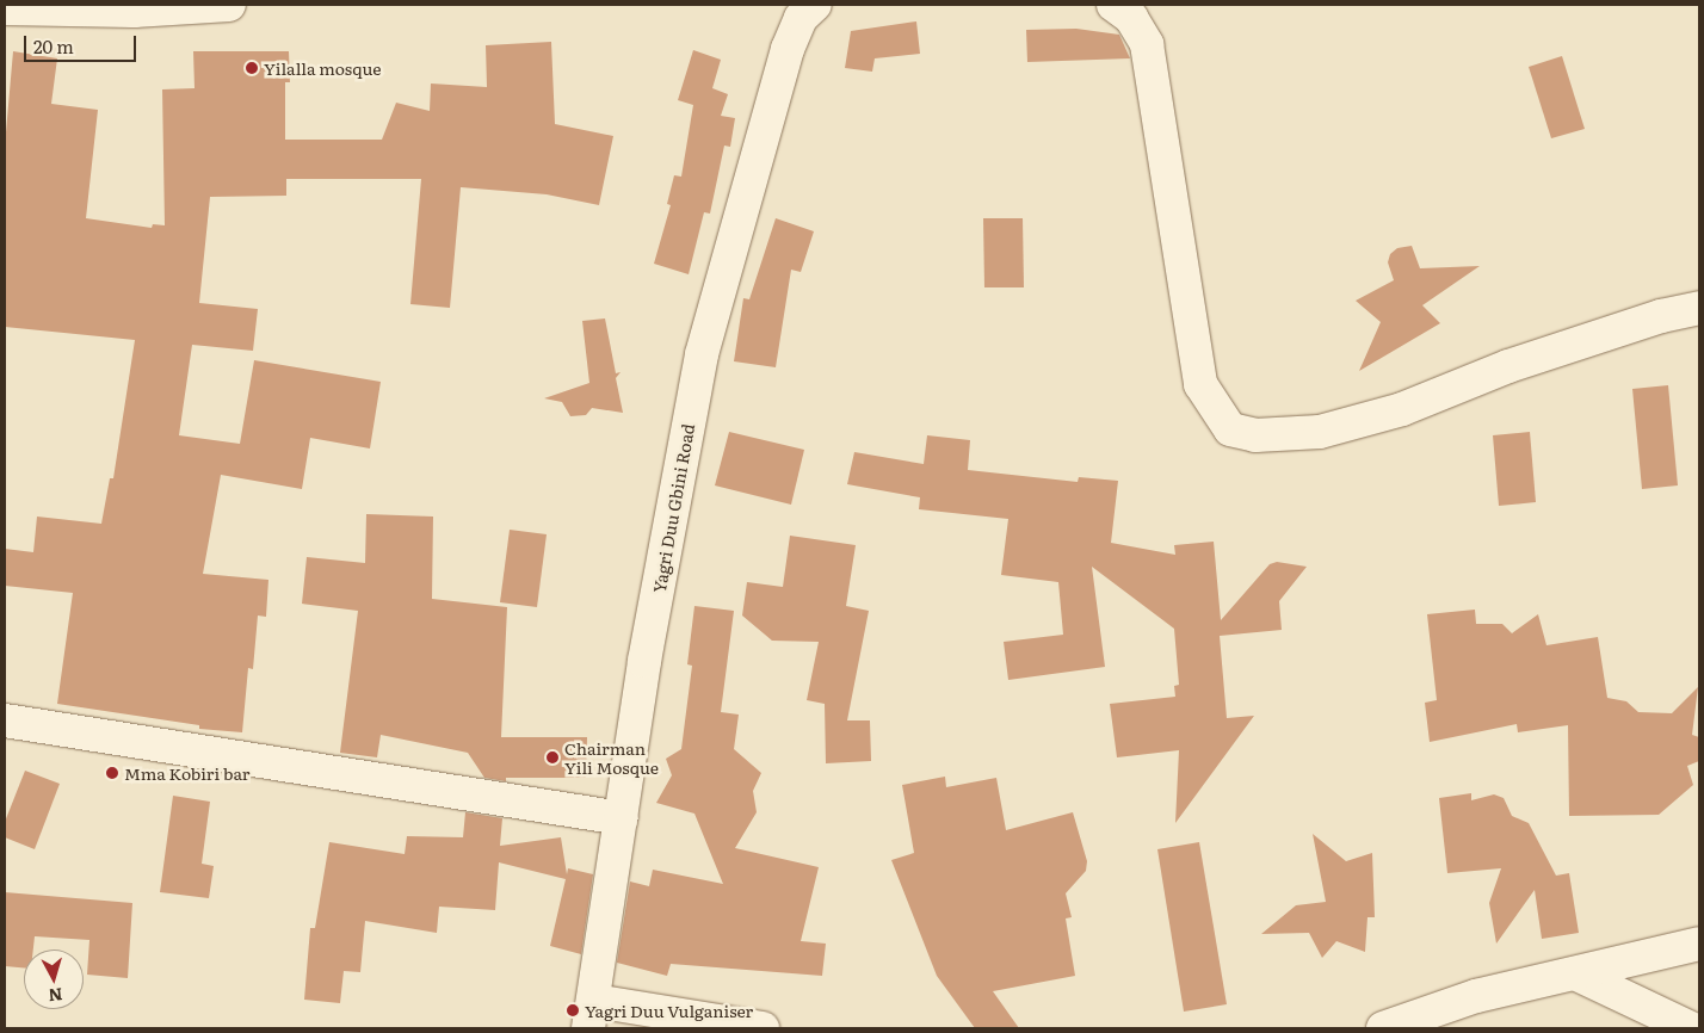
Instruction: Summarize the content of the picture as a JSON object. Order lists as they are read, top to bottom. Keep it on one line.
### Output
{"streets":{"street":["Yagri Duu Gbini Road"]},"places":["Yilalla mosque","Chairman Yili Mosque","Mma Kobiri bar","Yagri Duu Vulganiser"],"scale_bar":"20 m","north":"bottom"}
